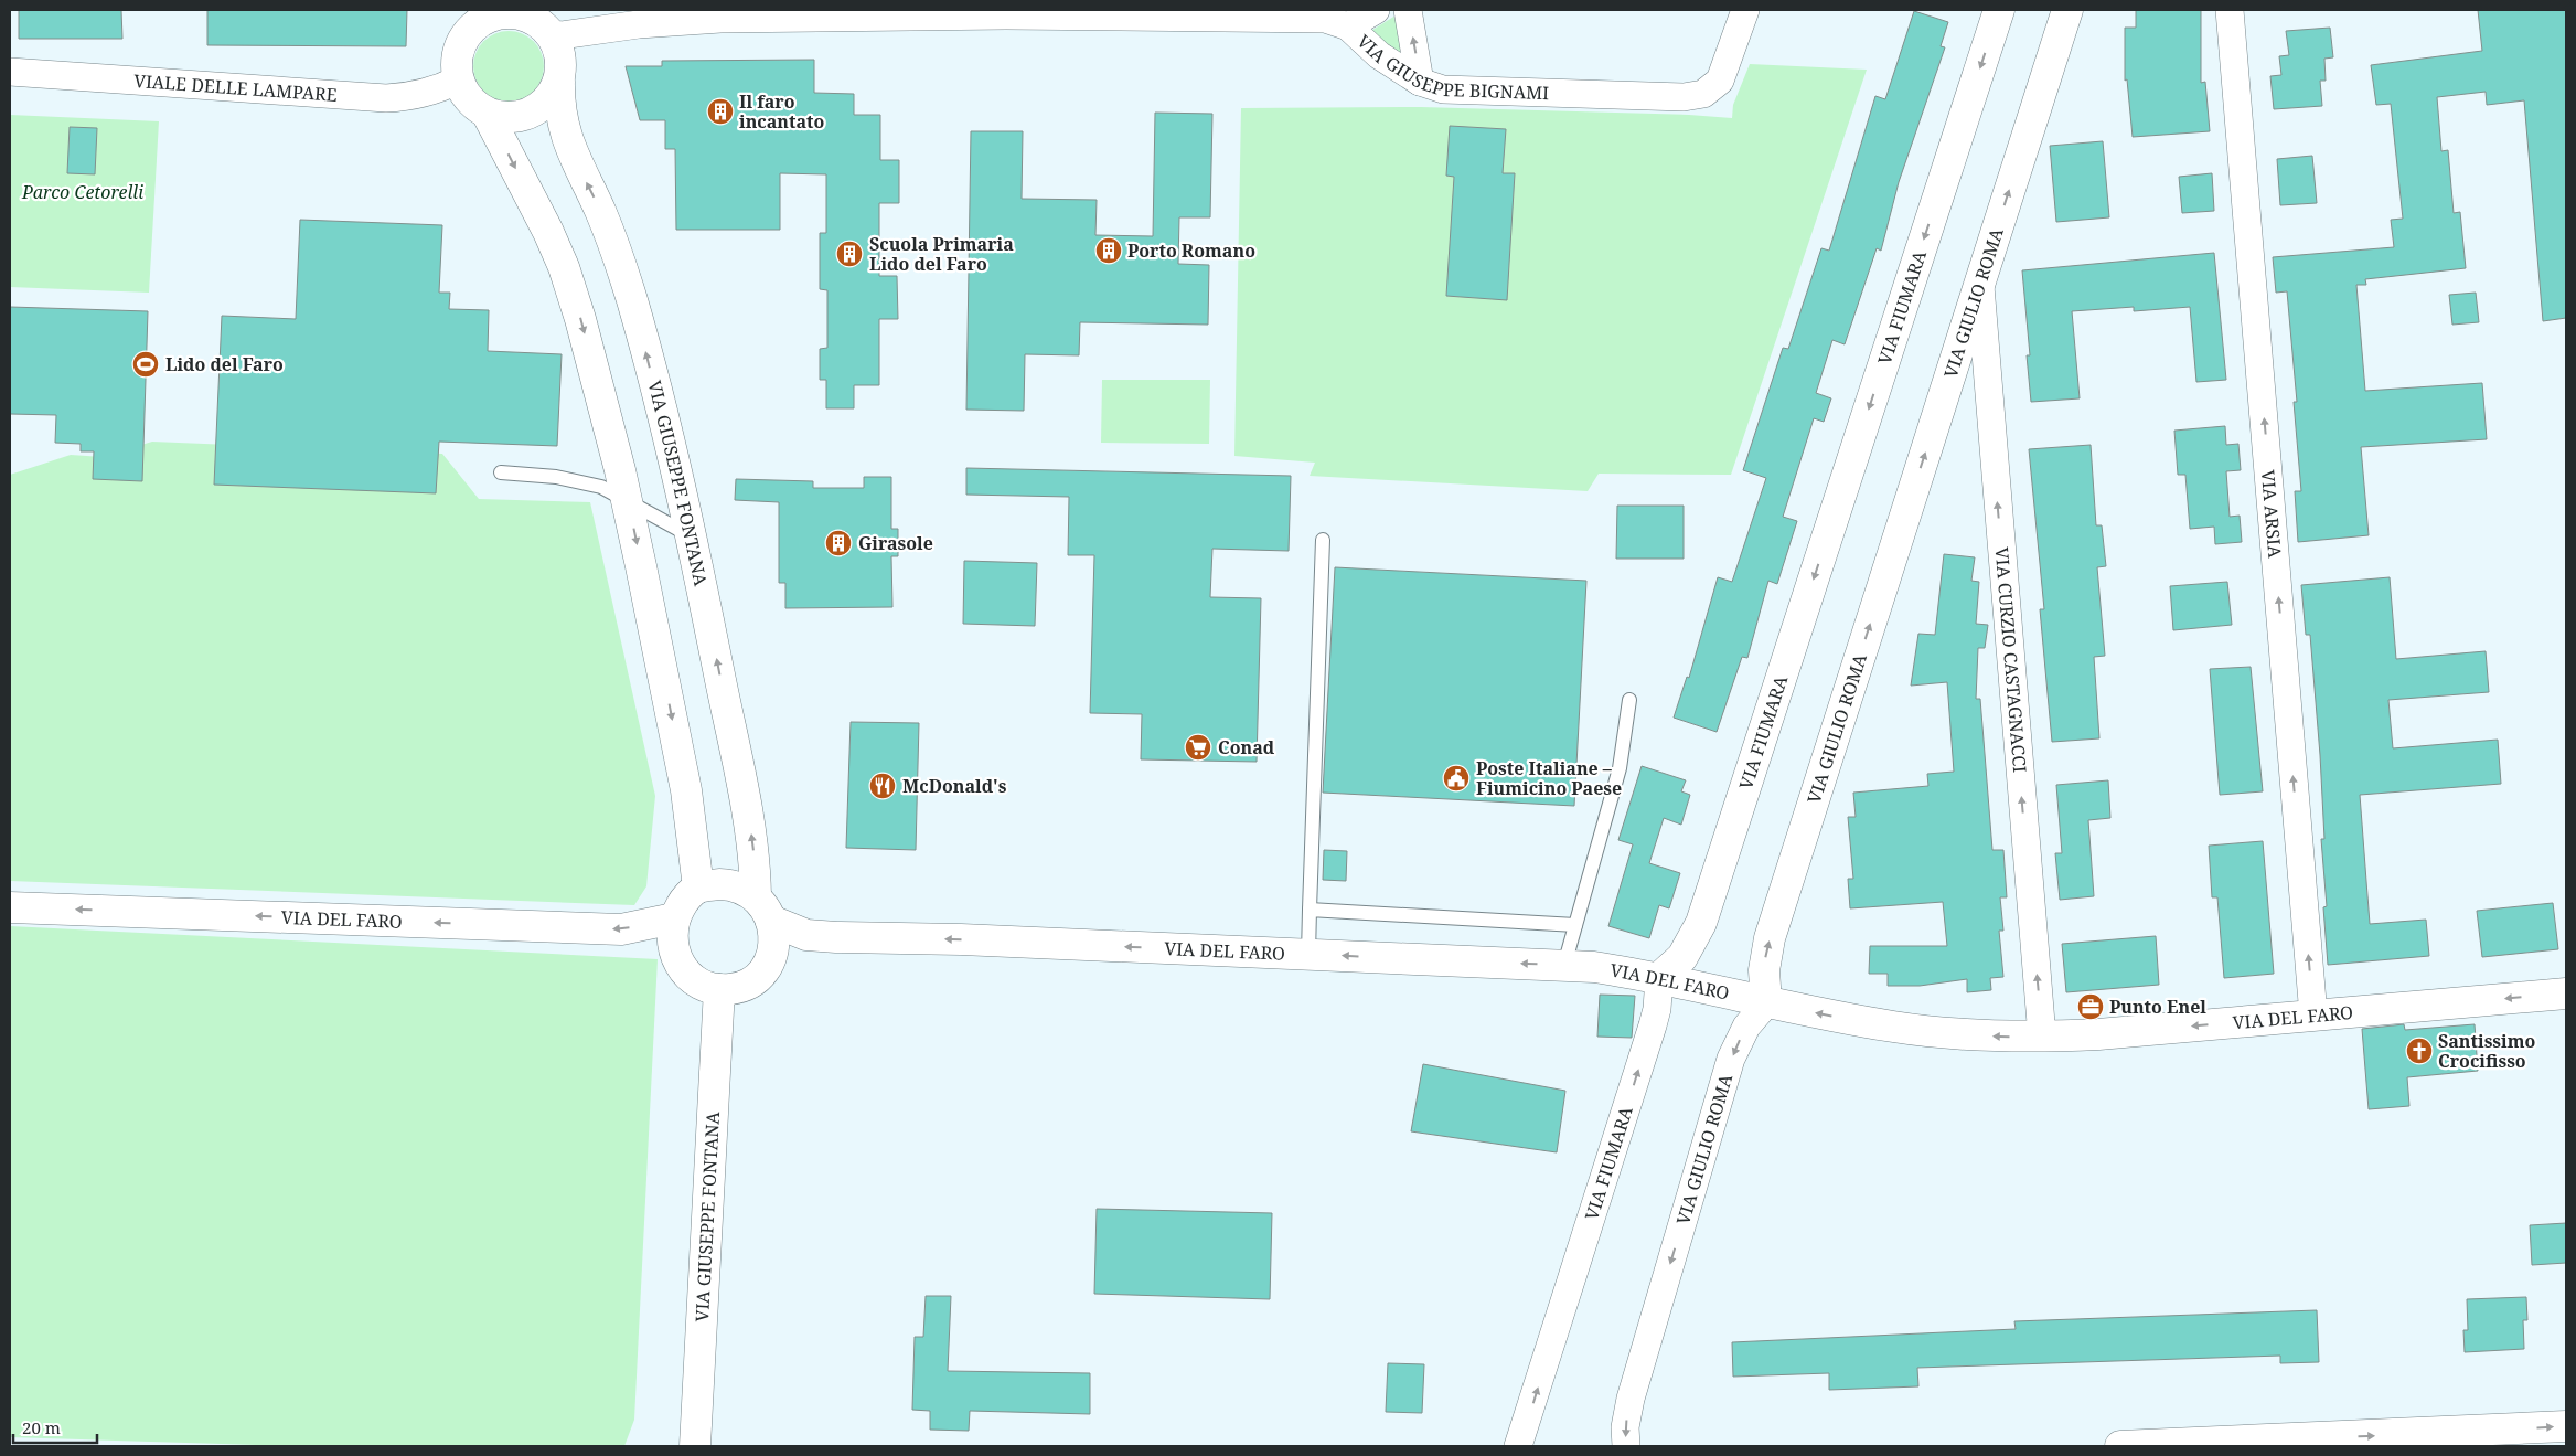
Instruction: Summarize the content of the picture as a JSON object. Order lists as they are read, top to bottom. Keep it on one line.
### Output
{"streets":{"street":["VIA GIUSEPPE BIGNAMI","VIALE DELLE LAMPARE","VIA GIULIO ROMA","VIA FIUMARA","VIA GIUSEPPE FONTANA","VIA ARSIA","VIA CURZIO CASTAGNACCI","VIA DEL FARO"]},"crossings":[["VIA GIUSEPPE BIGNAMI","VIALE DELLE LAMPARE"],["VIA GIUSEPPE BIGNAMI","VIA GIUSEPPE FONTANA"],["VIALE DELLE LAMPARE","VIA GIUSEPPE FONTANA"],["VIA GIULIO ROMA","VIA CURZIO CASTAGNACCI"],["VIA GIULIO ROMA","VIA DEL FARO"],["VIA FIUMARA","VIA DEL FARO"],["VIA GIUSEPPE FONTANA","VIA DEL FARO"],["VIA ARSIA","VIA DEL FARO"],["VIA CURZIO CASTAGNACCI","VIA DEL FARO"]],"one_way":["VIA ARSIA","VIA CURZIO CASTAGNACCI","VIA DEL FARO"],"parks":["Parco Cetorelli"],"places":{"building":["Il faro incantato","Porto Romano","Scuola Primaria Lido del Faro","Girasole"],"sports":["Lido del Faro"],"supermarket":["Conad"],"public building":["Poste Italiane – Fiumicino Paese"],"restaurant":["McDonald's"],"office":["Punto Enel"],"church":["Santissimo Crocifisso"]},"scale_bar":"20 m"}
